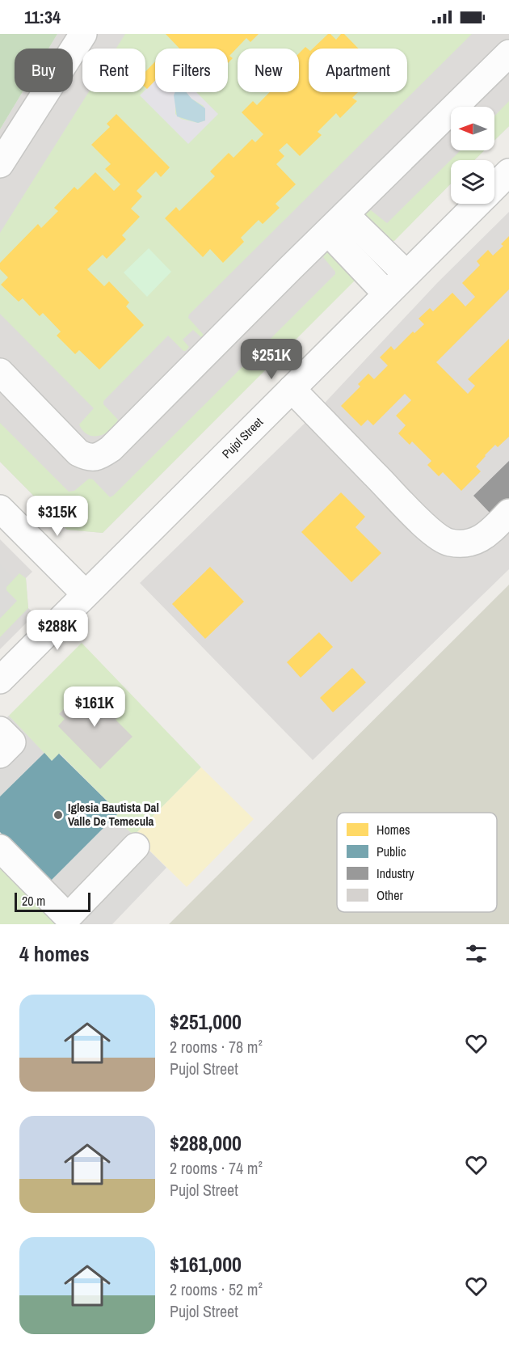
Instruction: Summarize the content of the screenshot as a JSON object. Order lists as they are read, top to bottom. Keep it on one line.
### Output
{"streets":{"street":["Pujol Street"]},"places":["Iglesia Bautista Dal Valle De Temecula"],"legend":["Homes","Public","Industry","Other"],"scale_bar":"20 m","north":"left","page":{"status":"11:34","chip":["Buy","Rent","Filters","New","Apartment"],"price":["$251K","$315K","$288K","$161K"],"scale":"20 m","heading":"4 homes","list":[{"name":"$251,000","note":"2 rooms · 78 m² · Pujol Street"},{"name":"$288,000","note":"2 rooms · 74 m² · Pujol Street"},{"name":"$161,000","note":"2 rooms · 52 m² · Pujol Street"}]}}
